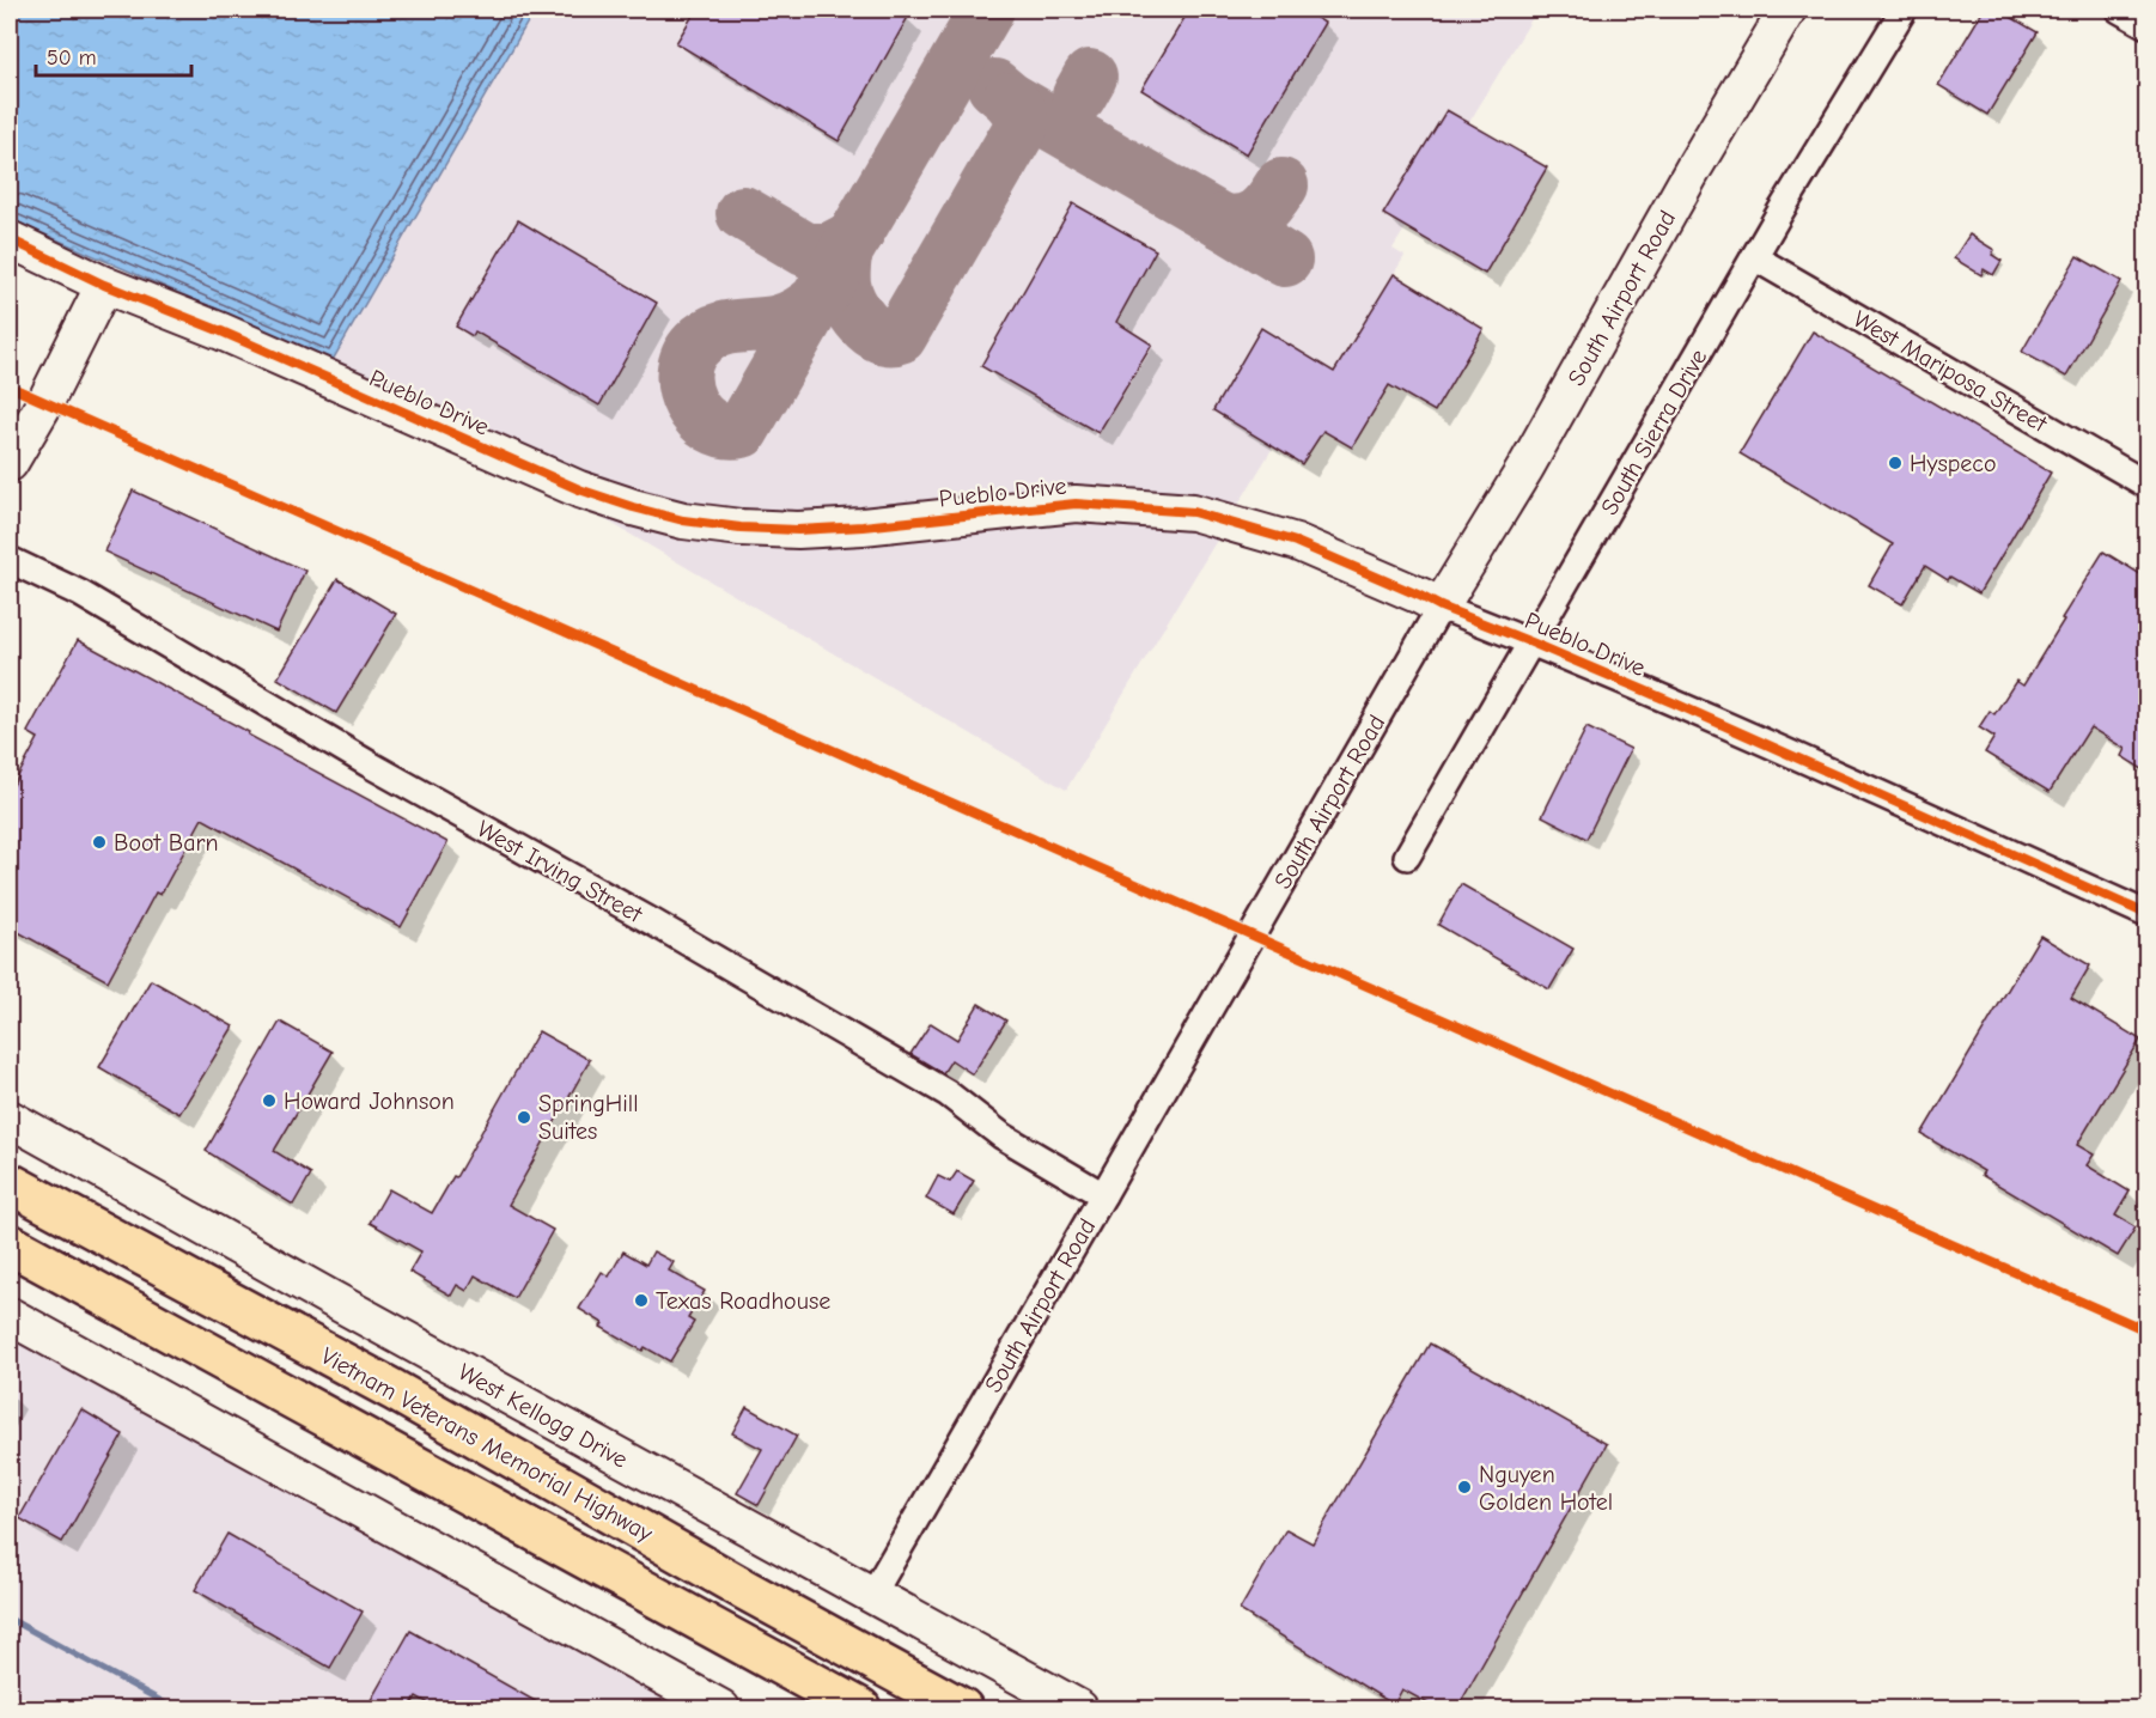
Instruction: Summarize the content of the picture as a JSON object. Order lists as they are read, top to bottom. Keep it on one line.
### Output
{"streets":{"highway":["Vietnam Veterans Memorial Highway"],"street":["South Airport Road","West Mariposa Street","Pueblo Drive","South Sierra Drive","West Irving Street","West Kellogg Drive"]},"crossings":[["South Airport Road","Pueblo Drive"],["South Airport Road","West Irving Street"],["South Airport Road","West Kellogg Drive"],["West Mariposa Street","South Sierra Drive"],["Pueblo Drive","South Sierra Drive"]],"places":["Hyspeco","Boot Barn","Howard Johnson","SpringHill Suites","Texas Roadhouse","Nguyen Golden Hotel"],"scale_bar":"50 m"}
